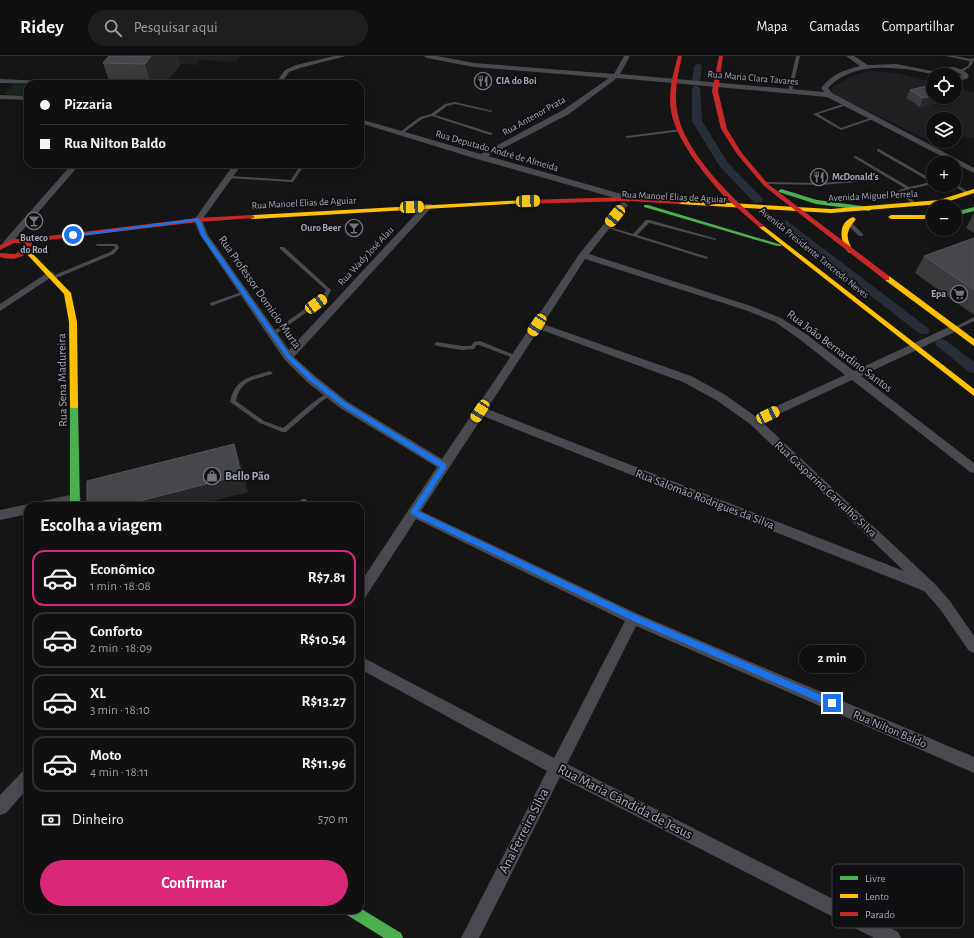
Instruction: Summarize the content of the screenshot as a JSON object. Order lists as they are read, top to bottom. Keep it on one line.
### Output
{"streets":{"main road":["Avenida Miguel Perrela","Rua Manoel Elias de Aguiar","Avenida Presidente Tancredo Neves","Rua Sena Madureira"],"street":["Rua Maria Clara Tavares","Rua Antenor Prata","Rua Deputado André de Almeida","Rua Wady José Alau","Rua Professor Domicio Murta","Rua João Bernardino Santos","Rua Gasparino Carvalho Silva","Rua Salomão Rodrigues da Silva","Rua Nilton Baldo","Rua Maria Cândida de Jesus","Ana Ferreira Silva"]},"crossings":[["Rua Maria Clara Tavares","Rua Antenor Prata"],["Rua Maria Clara Tavares","Avenida Presidente Tancredo Neves"],["Rua Antenor Prata","Rua Deputado André de Almeida"],["Rua Deputado André de Almeida","Rua Manoel Elias de Aguiar"],["Avenida Miguel Perrela","Rua Manoel Elias de Aguiar"],["Avenida Miguel Perrela","Avenida Presidente Tancredo Neves"],["Rua Manoel Elias de Aguiar","Avenida Presidente Tancredo Neves"],["Rua Manoel Elias de Aguiar","Rua Wady José Alau"],["Rua Manoel Elias de Aguiar","Rua Professor Domicio Murta"],["Rua Manoel Elias de Aguiar","Rua Sena Madureira"],["Rua Wady José Alau","Rua Professor Domicio Murta"],["Rua Gasparino Carvalho Silva","Rua Salomão Rodrigues da Silva"],["Rua Nilton Baldo","Ana Ferreira Silva"],["Rua Maria Cândida de Jesus","Ana Ferreira Silva"]],"places":{"restaurant":["CIA do Boi","McDonald's"],"bar":["Buteco do Rod","Ouro Beer"],"supermarket":["Epa"],"shop":["Bello Pão"]},"legend":["Livre","Lento","Parado"],"page":{"header":"Ridey","search":"Pesquisar aqui","nav":["Mapa","Camadas","Compartilhar"],"map_buttons":["+","−"],"banner":["Pizzaria","Rua Nilton Baldo"],"heading":"Escolha a viagem","list":[{"name":"Econômico","note":"1 min · 18:08","value":"R$7.81"},{"name":"Conforto","note":"2 min · 18:09","value":"R$10.54"},{"name":"XL","note":"3 min · 18:10","value":"R$13.27"},{"name":"Moto","note":"4 min · 18:11","value":"R$11.96"}],"bubble":"2 min","pay":["Dinheiro","570 m"],"buttons":"Confirmar"}}
